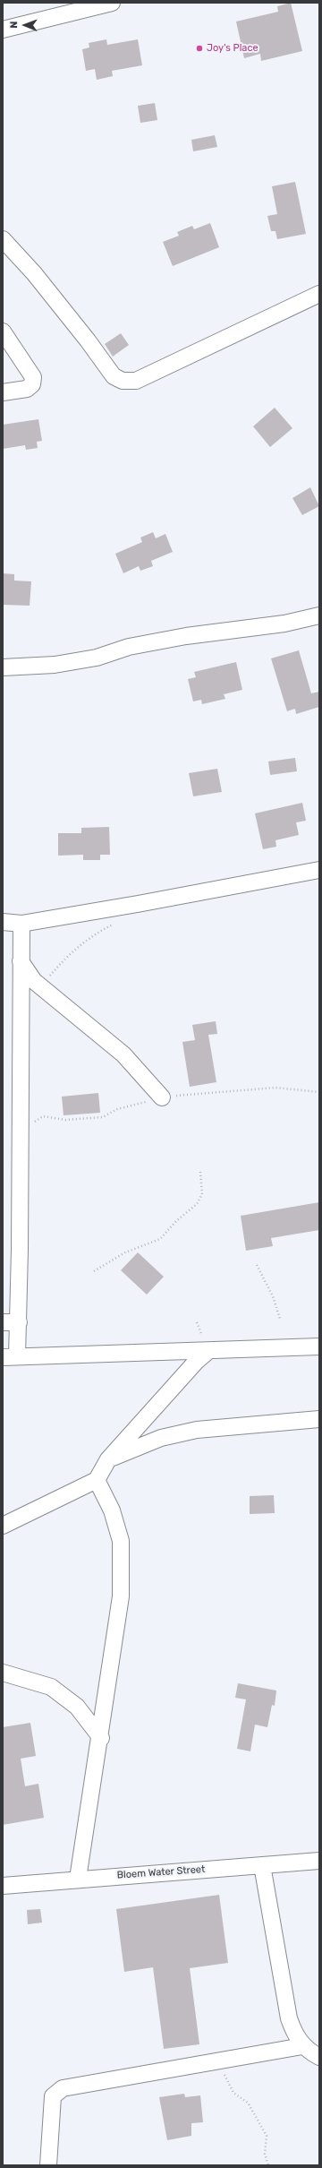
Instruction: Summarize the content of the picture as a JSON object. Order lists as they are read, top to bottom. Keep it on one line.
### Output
{"streets":{"street":["Bloem Water Street"]},"places":["Joy's Place"],"north":"left"}
